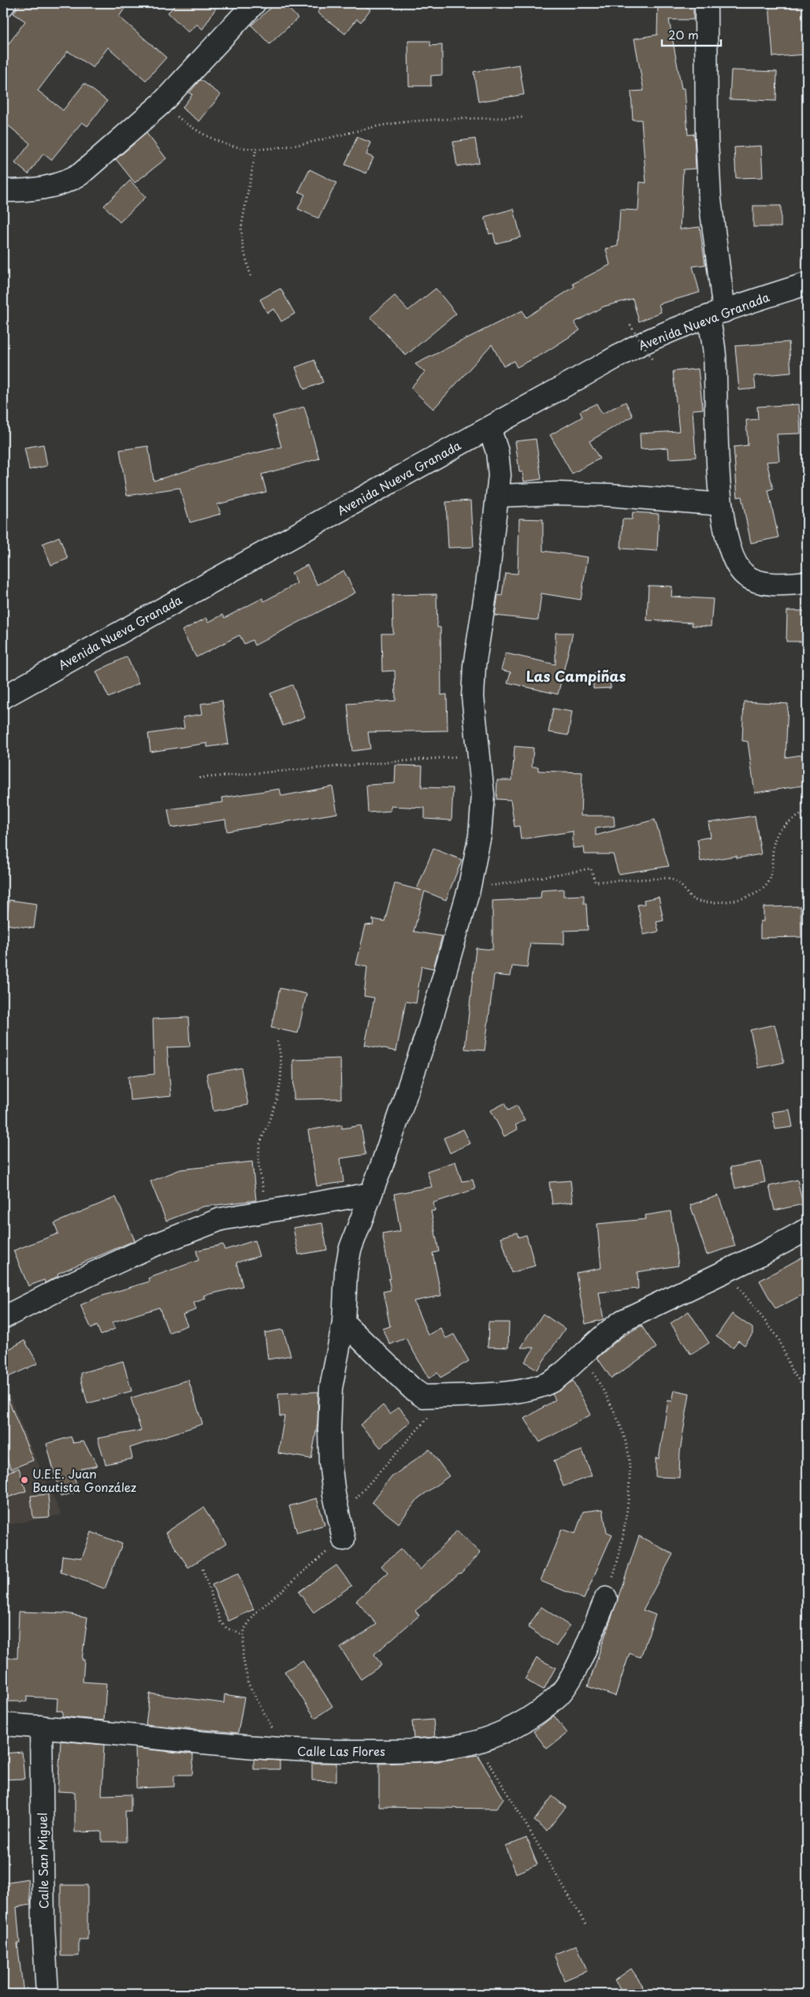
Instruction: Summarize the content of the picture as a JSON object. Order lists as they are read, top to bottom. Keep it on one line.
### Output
{"streets":{"street":["Avenida Nueva Granada","Calle Las Flores","Calle San Miguel"]},"crossings":[["Calle Las Flores","Calle San Miguel"]],"districts":["Las Campiñas"],"places":["U.E.E. Juan Bautista González"],"scale_bar":"20 m"}
